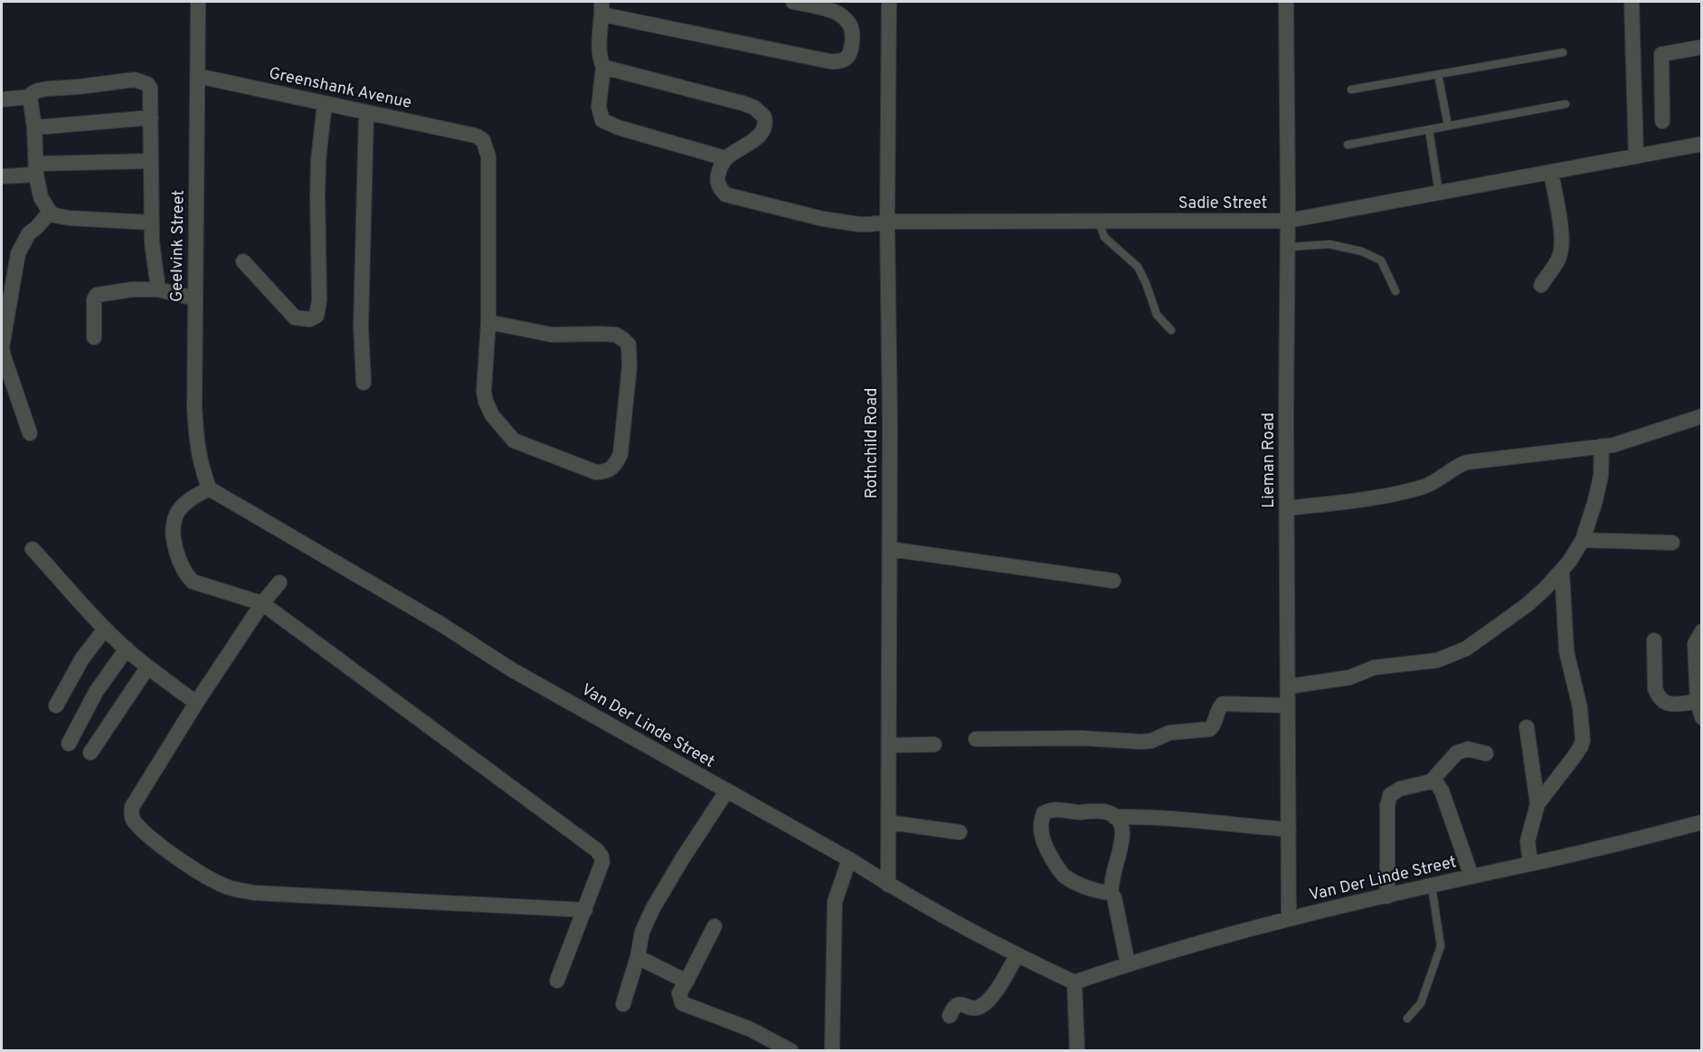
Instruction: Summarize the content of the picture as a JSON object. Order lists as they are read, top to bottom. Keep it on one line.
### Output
{"streets":{"street":["Greenshank Avenue","Sadie Street","Geelvink Street","Rothchild Road","Lieman Road","Van Der Linde Street"]},"crossings":[["Greenshank Avenue","Geelvink Street"],["Sadie Street","Rothchild Road"],["Sadie Street","Lieman Road"],["Geelvink Street","Van Der Linde Street"],["Rothchild Road","Van Der Linde Street"],["Lieman Road","Van Der Linde Street"]]}
